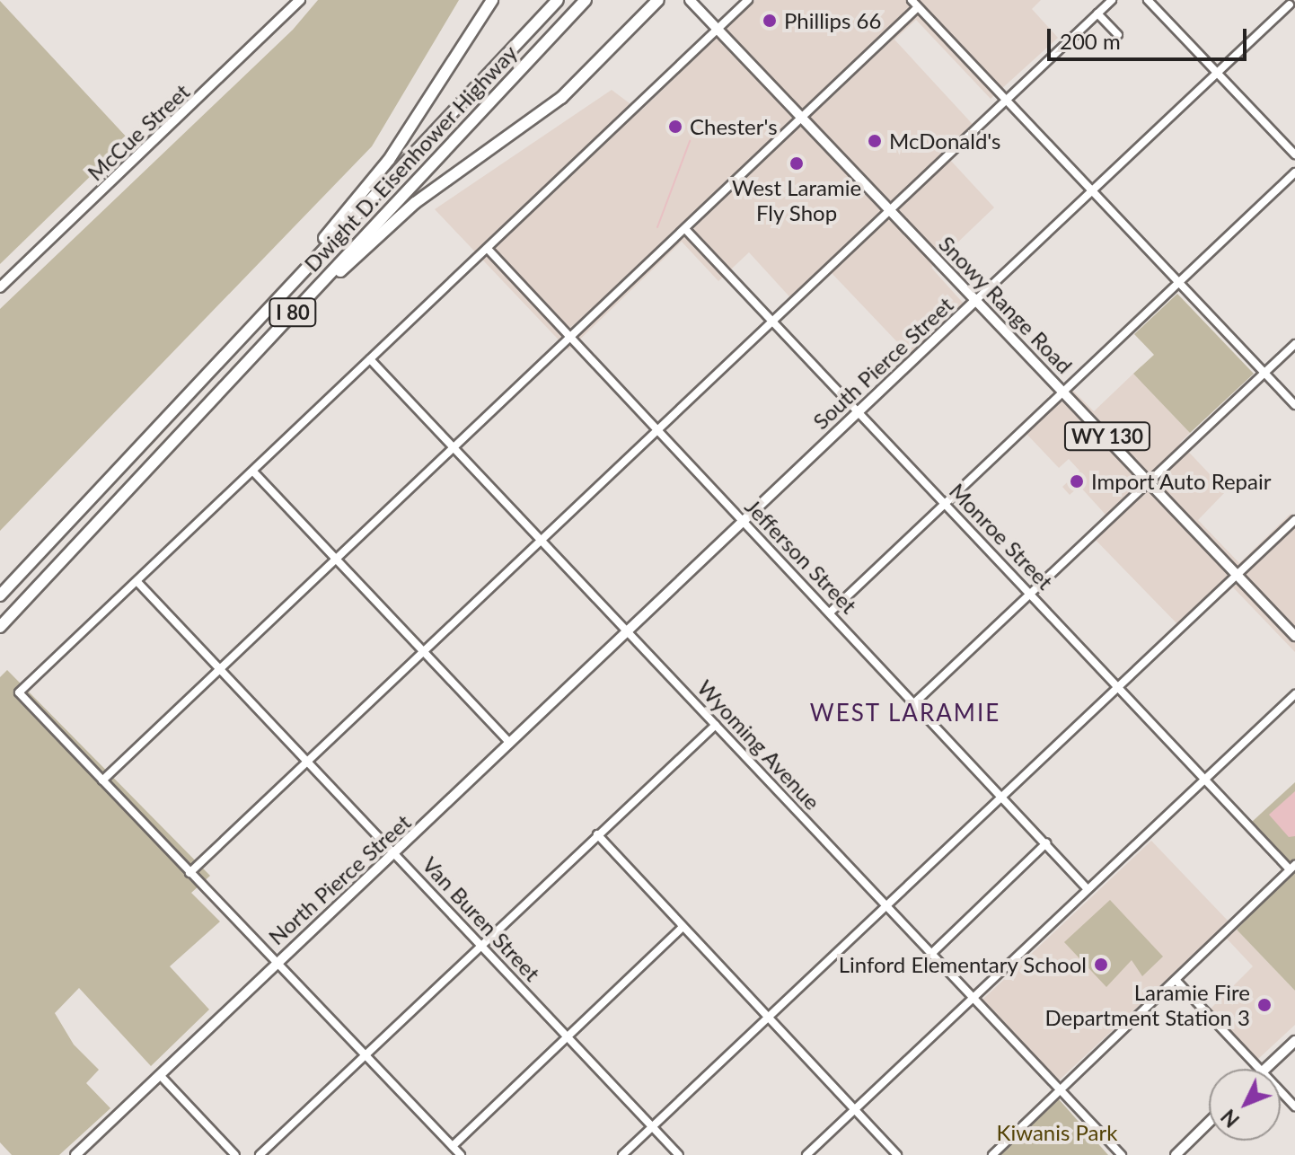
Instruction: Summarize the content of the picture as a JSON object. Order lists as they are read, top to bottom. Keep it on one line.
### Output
{"streets":{"highway":["Dwight D. Eisenhower Highway","I 80"],"main road":["McCue Street","Snowy Range Road","South Pierce Street","WY 130","North Pierce Street"],"street":["Monroe Street","Jefferson Street","Wyoming Avenue","Van Buren Street"]},"crossings":[["Snowy Range Road","South Pierce Street"],["South Pierce Street","Monroe Street"],["South Pierce Street","Jefferson Street"],["South Pierce Street","Wyoming Avenue"],["South Pierce Street","North Pierce Street"],["Wyoming Avenue","North Pierce Street"],["North Pierce Street","Van Buren Street"]],"districts":["WEST LARAMIE"],"parks":["Kiwanis Park"],"places":["Phillips 66","Chester's","McDonald's","West Laramie Fly Shop","Import Auto Repair","Linford Elementary School","Laramie Fire Department Station 3"],"scale_bar":"200 m","north":"bottom left"}
